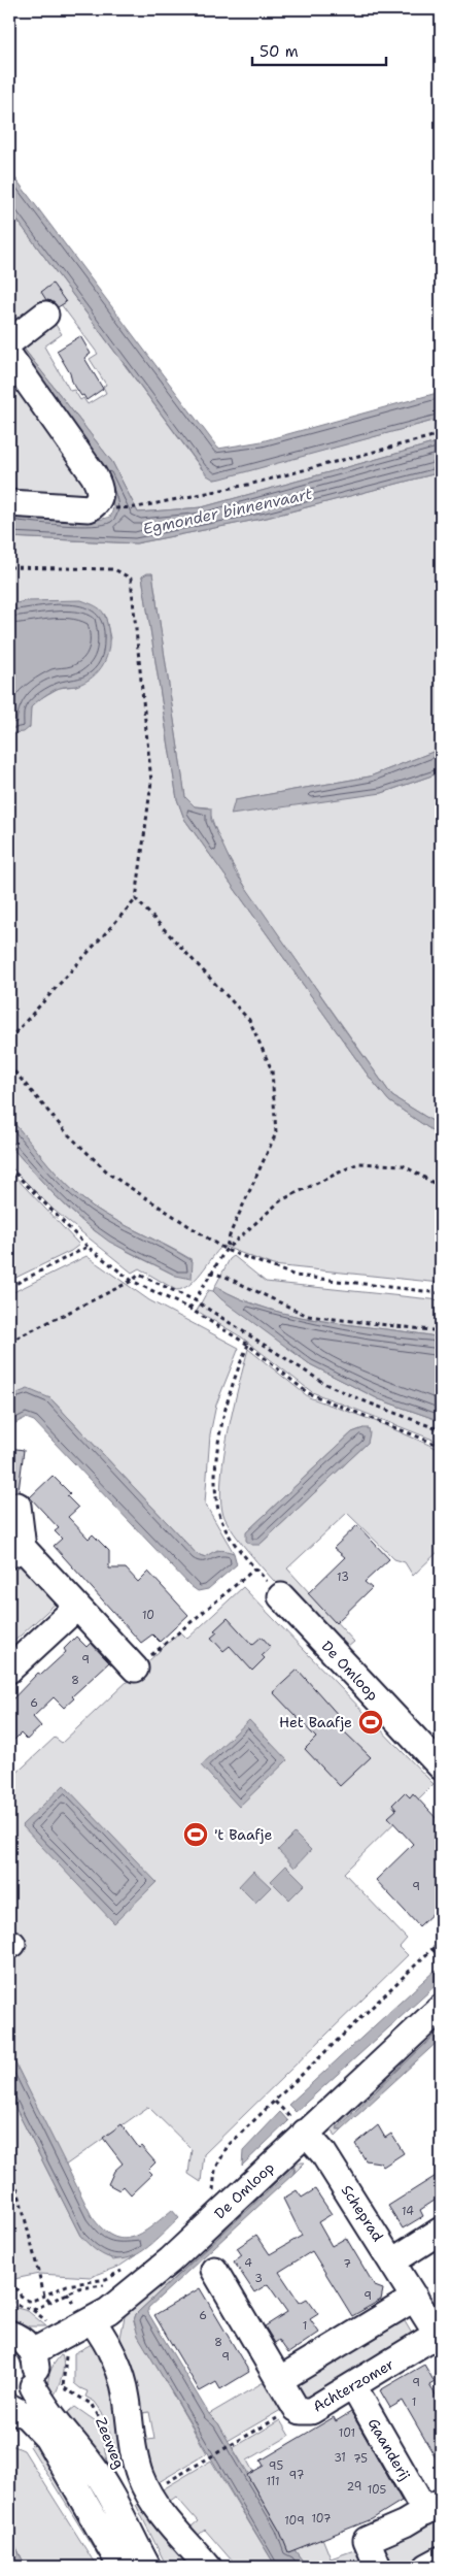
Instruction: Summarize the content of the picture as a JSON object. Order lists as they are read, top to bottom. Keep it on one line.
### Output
{"streets":{"street":["De Omloop","Scheprad","Achterzomer","Zeeweg","Gaanderij"]},"crossings":[["De Omloop","Scheprad"],["De Omloop","Zeeweg"],["Achterzomer","Gaanderij"]],"water":["Egmonder binnenvaart"],"places":{"sports":["Het Baafje","'t Baafje"]},"house_numbers":["13","10","9","8","6","9","14","4","7","3","9","6","1","8","9","9","1","101","31","75","95","97","111","29","105","107","109"],"scale_bar":"50 m"}
